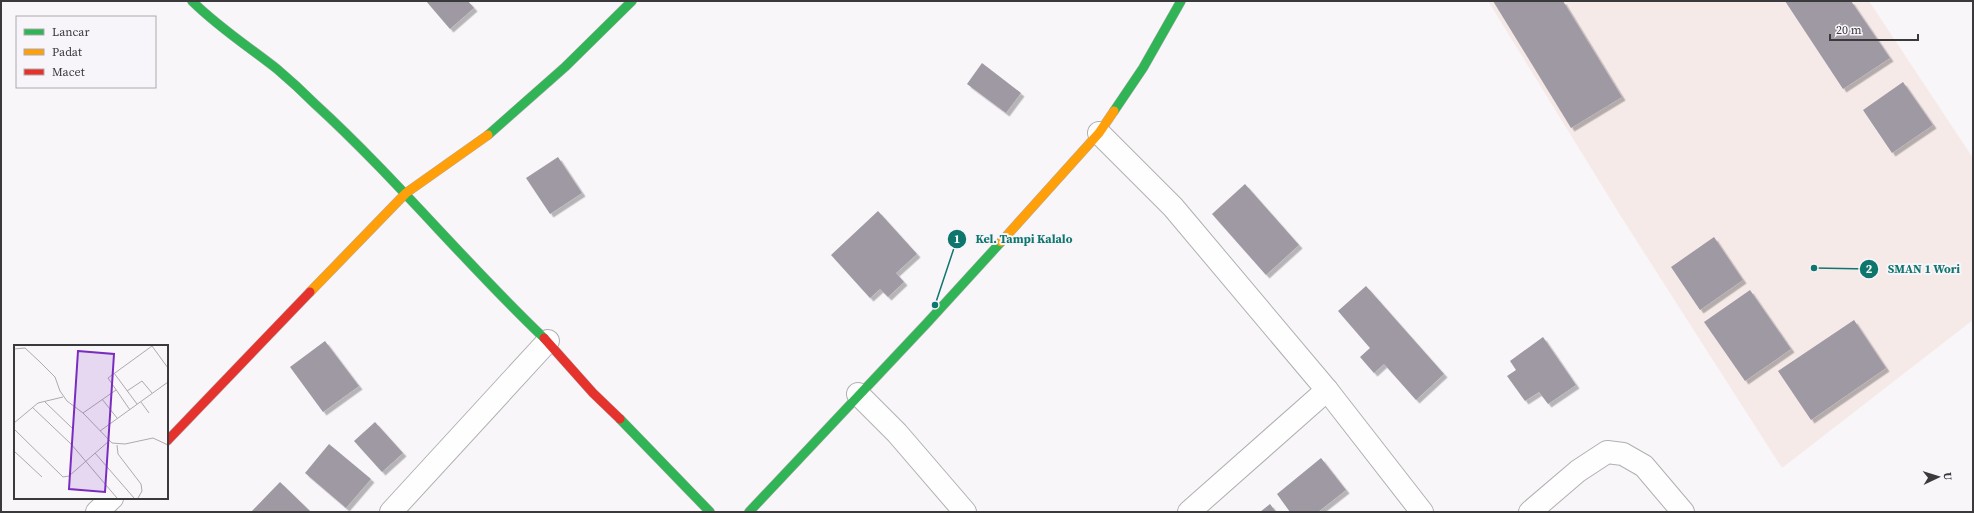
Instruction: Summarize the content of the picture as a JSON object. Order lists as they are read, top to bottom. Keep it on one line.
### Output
{"places":["SMAN 1 Wori","Kel. Tampi Kalalo"],"legend":["Lancar","Padat","Macet"],"scale_bar":"20 m","north":"right"}
